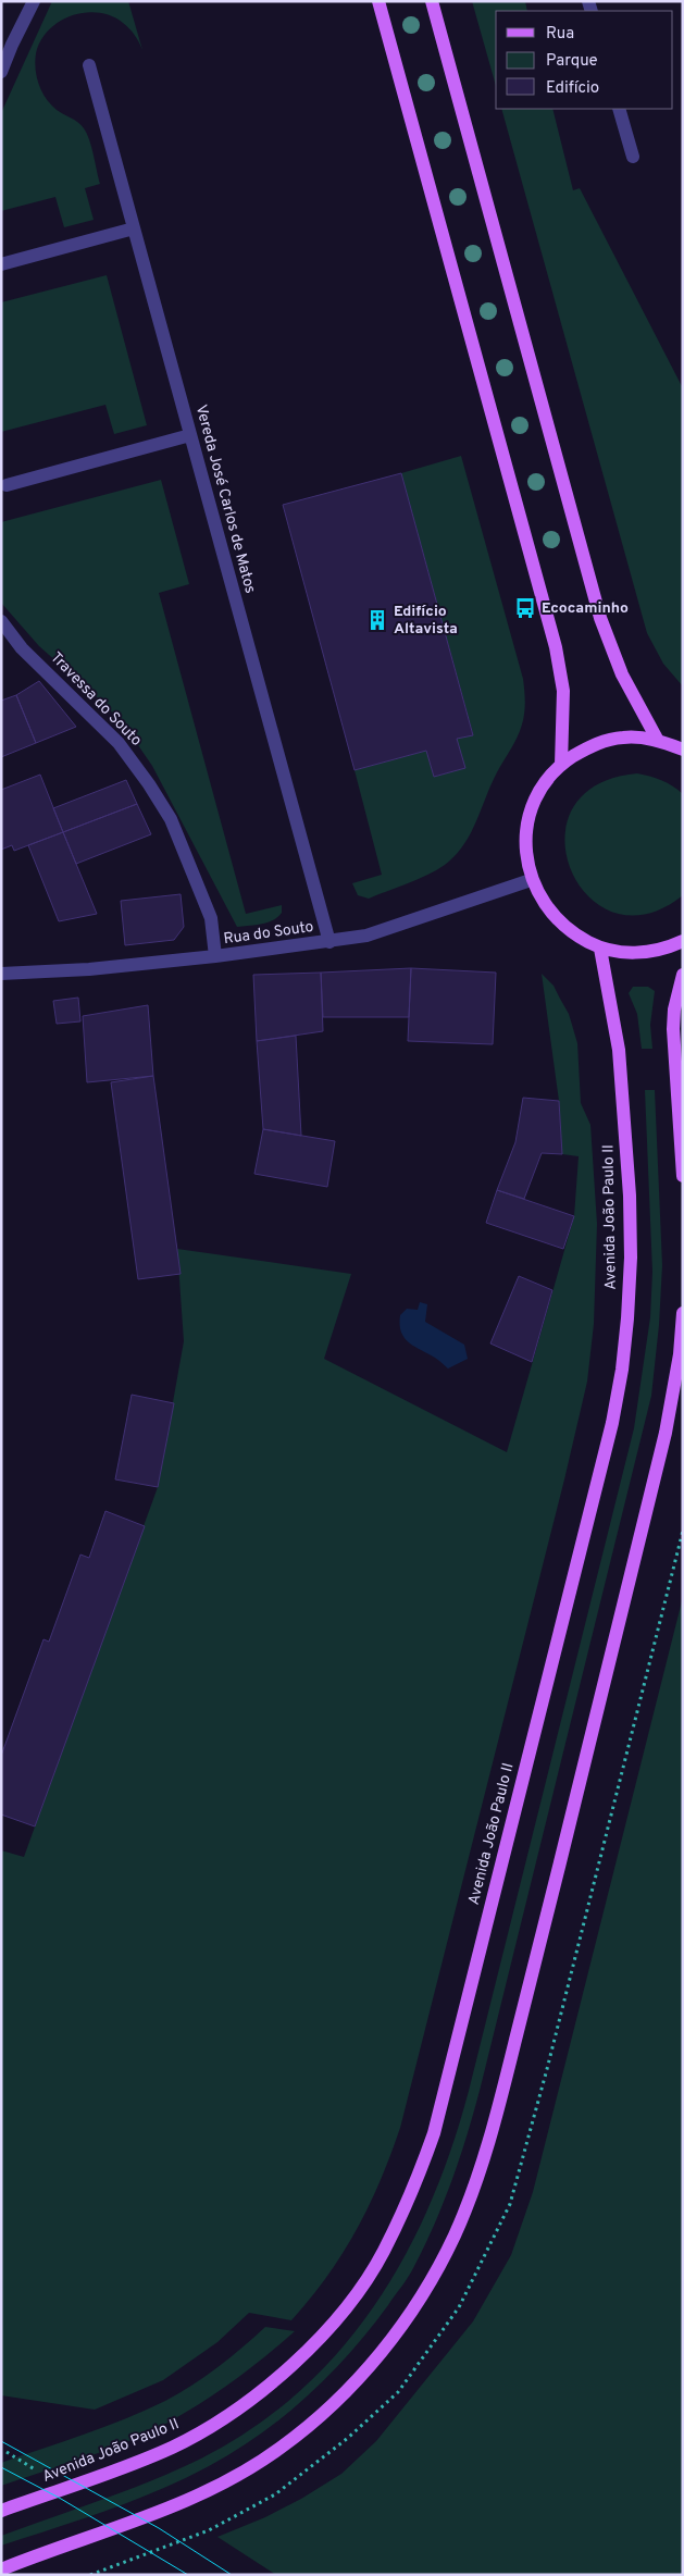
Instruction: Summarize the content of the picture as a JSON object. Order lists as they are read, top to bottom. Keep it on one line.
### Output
{"streets":{"main road":["Avenida João Paulo II"],"street":["Vereda José Carlos de Matos","Travessa do Souto","Rua do Souto"]},"crossings":[["Vereda José Carlos de Matos","Rua do Souto"],["Travessa do Souto","Rua do Souto"]],"places":{"bus stop":["Ecocaminho"],"building":["Edifício Altavista"]},"legend":["Rua","Parque","Edifício"]}
